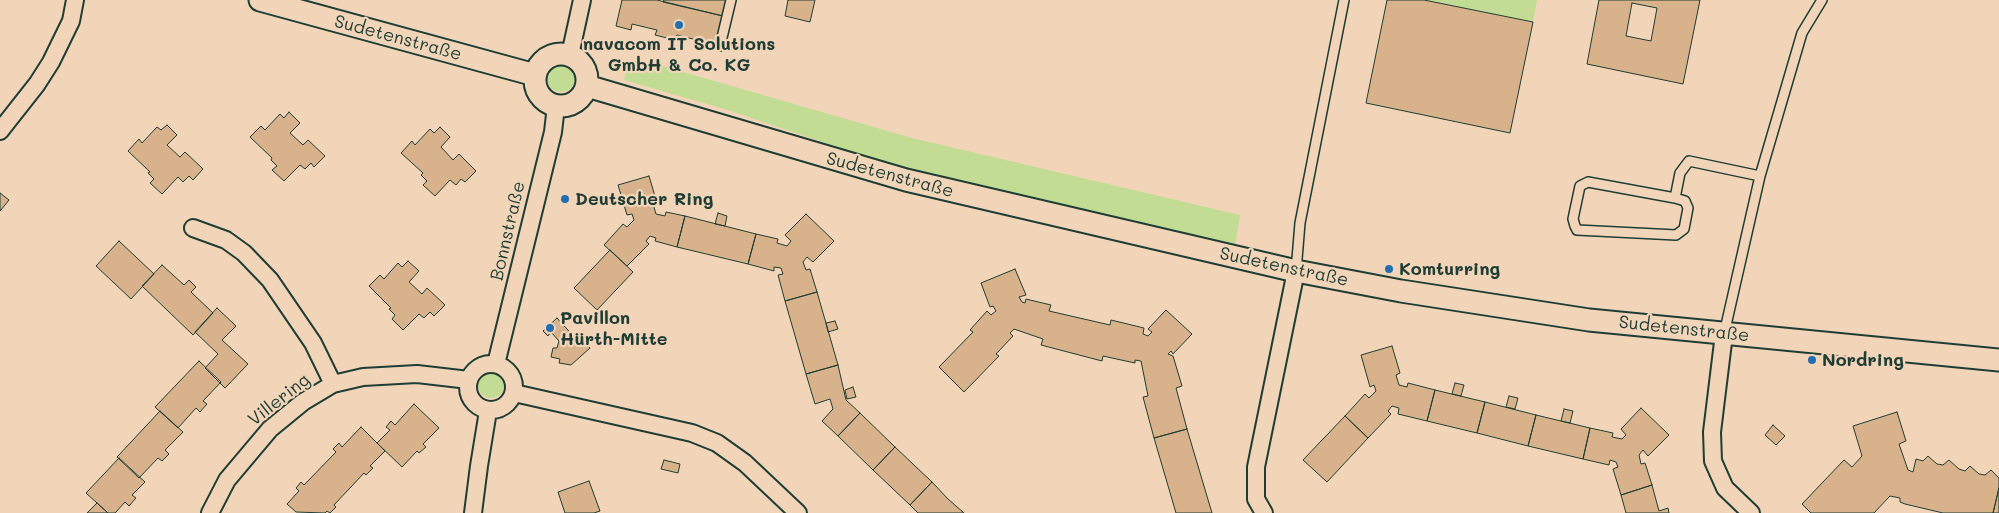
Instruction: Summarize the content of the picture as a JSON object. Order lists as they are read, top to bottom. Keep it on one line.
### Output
{"streets":{"street":["Sudetenstraße","Bonnstraße","Villering"]},"crossings":[["Sudetenstraße","Bonnstraße"],["Bonnstraße","Villering"]],"places":["navacom IT Solutions GmbH & Co. KG","Deutscher Ring","Komturring","Pavillon Hürth-Mitte","Nordring"]}
